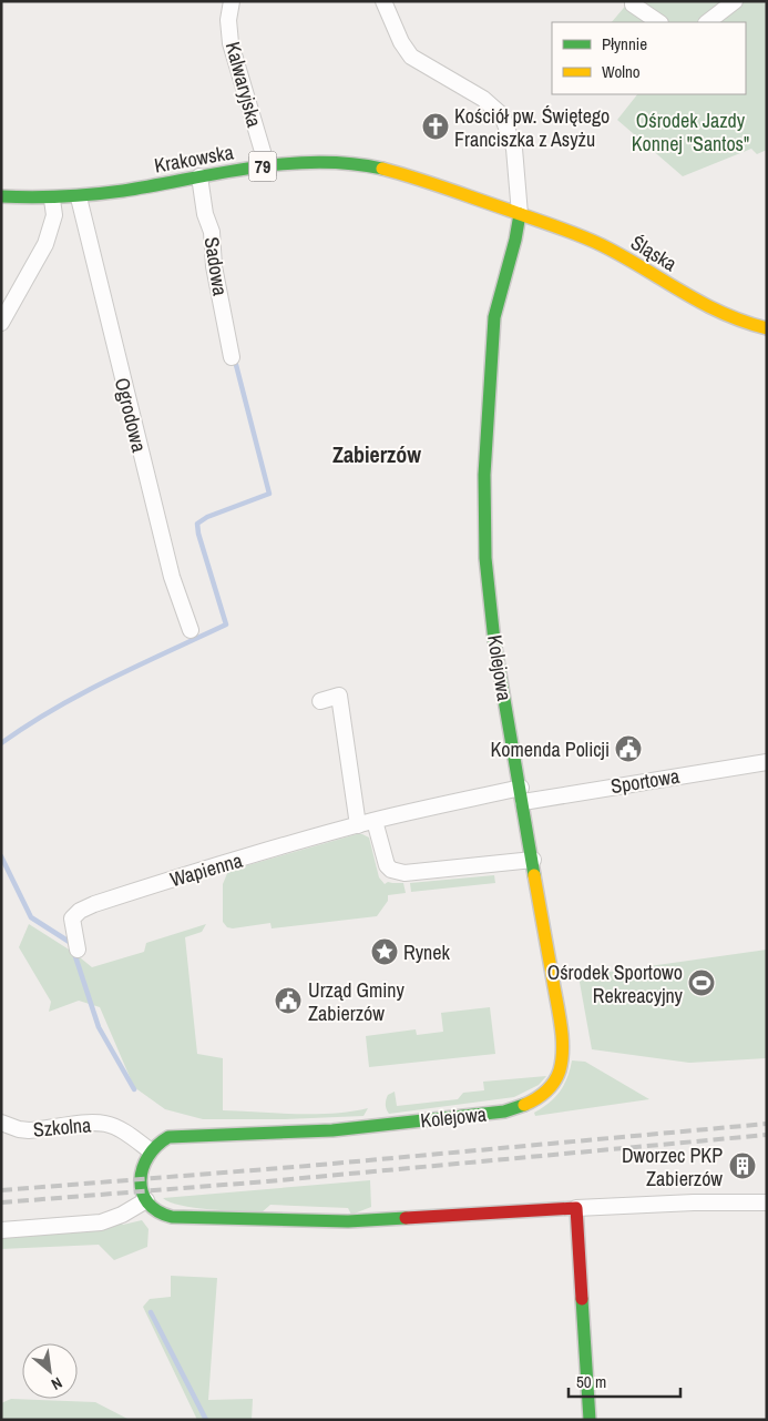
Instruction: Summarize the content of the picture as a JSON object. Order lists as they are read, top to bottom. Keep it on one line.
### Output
{"streets":{"street":["Kalwaryjska","Krakowska","79","Śląska","Sadowa","Ogrodowa","Kolejowa","Sportowa","Wapienna","Szkolna"]},"crossings":[["Kalwaryjska","Krakowska"],["Krakowska","Śląska"],["Krakowska","Sadowa"],["Krakowska","Ogrodowa"],["Krakowska","Kolejowa"],["Śląska","Kolejowa"],["Kolejowa","Sportowa"],["Kolejowa","Wapienna"],["Kolejowa","Szkolna"],["Sportowa","Wapienna"]],"districts":["Zabierzów"],"parks":["Ośrodek Jazdy Konnej \"Santos\""],"places":{"church":["Kościół pw. Świętego Franciszka z Asyżu"],"public building":["Komenda Policji","Urząd Gminy Zabierzów"],"place":["Rynek"],"sports":["Ośrodek Sportowo Rekreacyjny"],"building":["Dworzec PKP Zabierzów"]},"legend":["Płynnie","Wolno"],"scale_bar":"50 m","north":"bottom right"}
